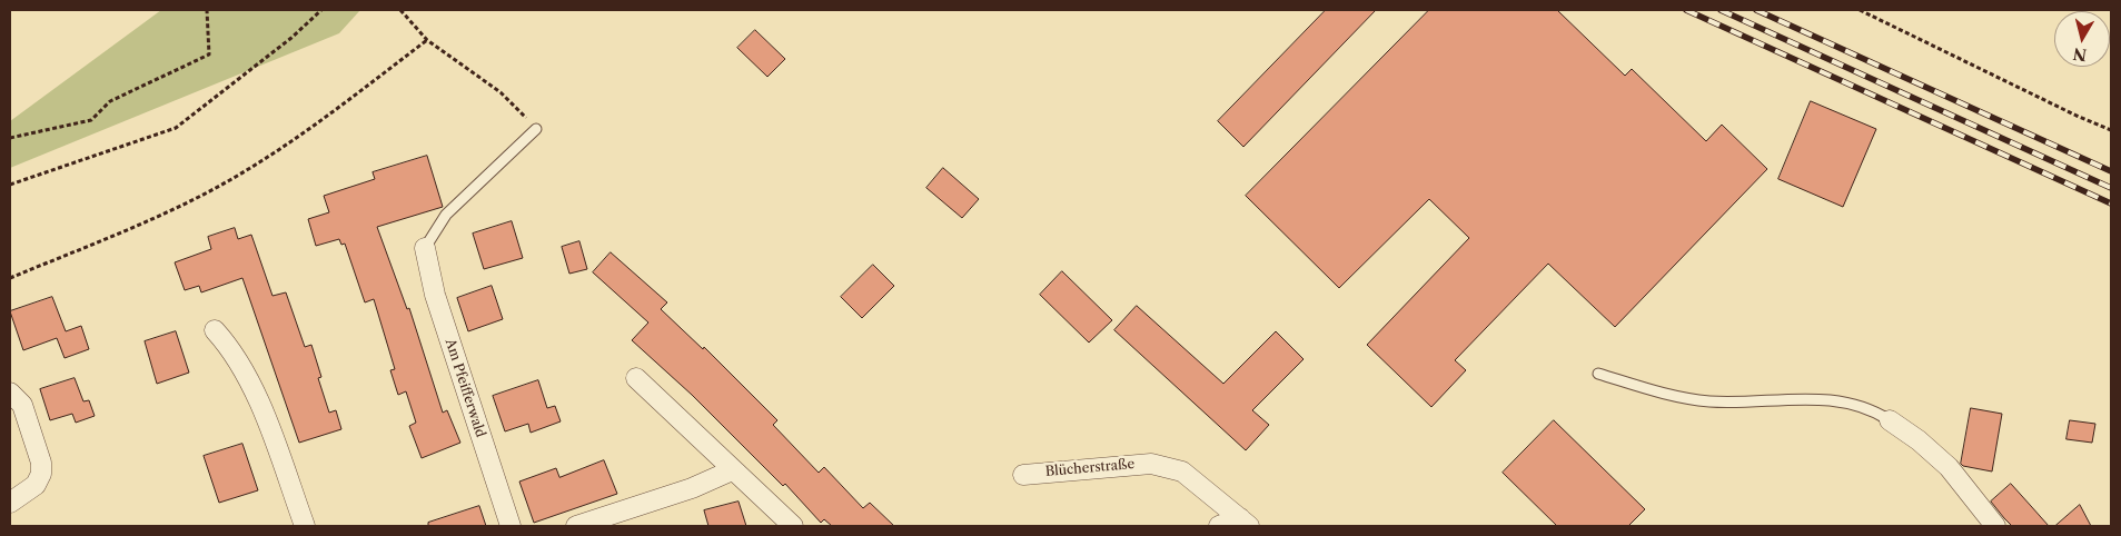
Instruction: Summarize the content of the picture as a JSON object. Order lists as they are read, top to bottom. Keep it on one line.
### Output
{"streets":{"street":["Am Pfeifferwald","Blücherstraße"]},"north":"bottom"}
